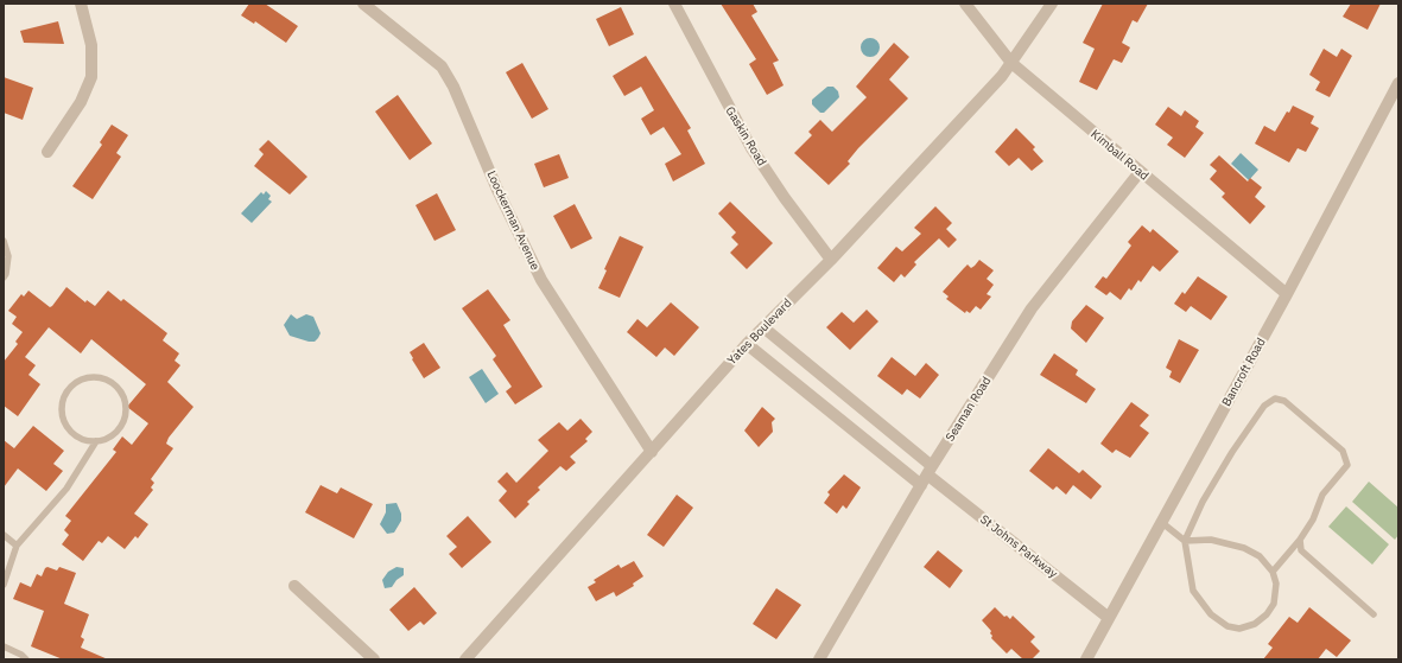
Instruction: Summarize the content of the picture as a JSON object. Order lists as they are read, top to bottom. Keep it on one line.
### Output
{"streets":{"street":["Gaskin Road","Kimball Road","Loockerman Avenue","Yates Boulevard","Bancroft Road","Seaman Road","St Johns Parkway"]},"crossings":[["Gaskin Road","Yates Boulevard"],["Kimball Road","Yates Boulevard"],["Kimball Road","Bancroft Road"],["Kimball Road","Seaman Road"],["Loockerman Avenue","Yates Boulevard"],["Yates Boulevard","St Johns Parkway"],["Bancroft Road","St Johns Parkway"],["Seaman Road","St Johns Parkway"]]}
